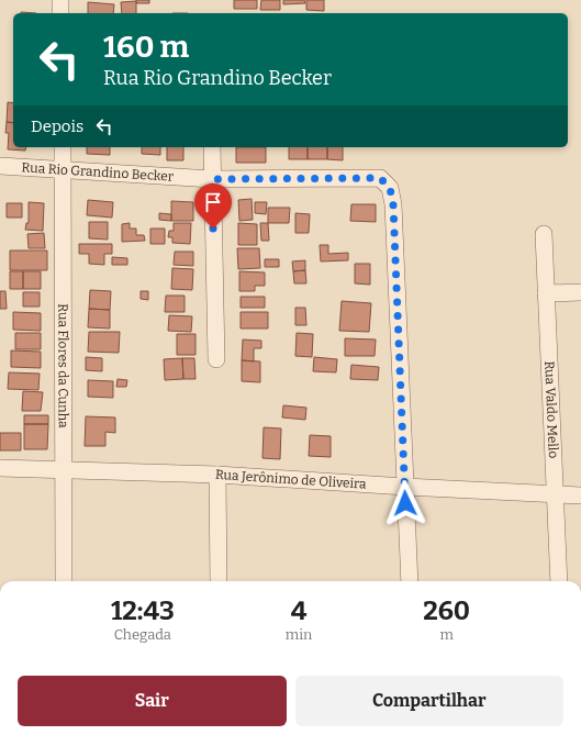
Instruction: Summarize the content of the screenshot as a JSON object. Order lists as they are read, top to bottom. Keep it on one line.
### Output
{"streets":{"street":["Rua Rio Grandino Becker","Rua Flores da Cunha","Rua Valdo Mello","Rua Jerônimo de Oliveira"]},"crossings":[["Rua Rio Grandino Becker","Rua Flores da Cunha"],["Rua Rio Grandino Becker","Rua Jerônimo de Oliveira"],["Rua Flores da Cunha","Rua Jerônimo de Oliveira"],["Rua Valdo Mello","Rua Jerônimo de Oliveira"]],"page":{"turn":["160 m","Rua Rio Grandino Becker"],"then":"Depois","eta":["12:43","Chegada","4","min","260","m"],"buttons":["Sair","Compartilhar"]}}
